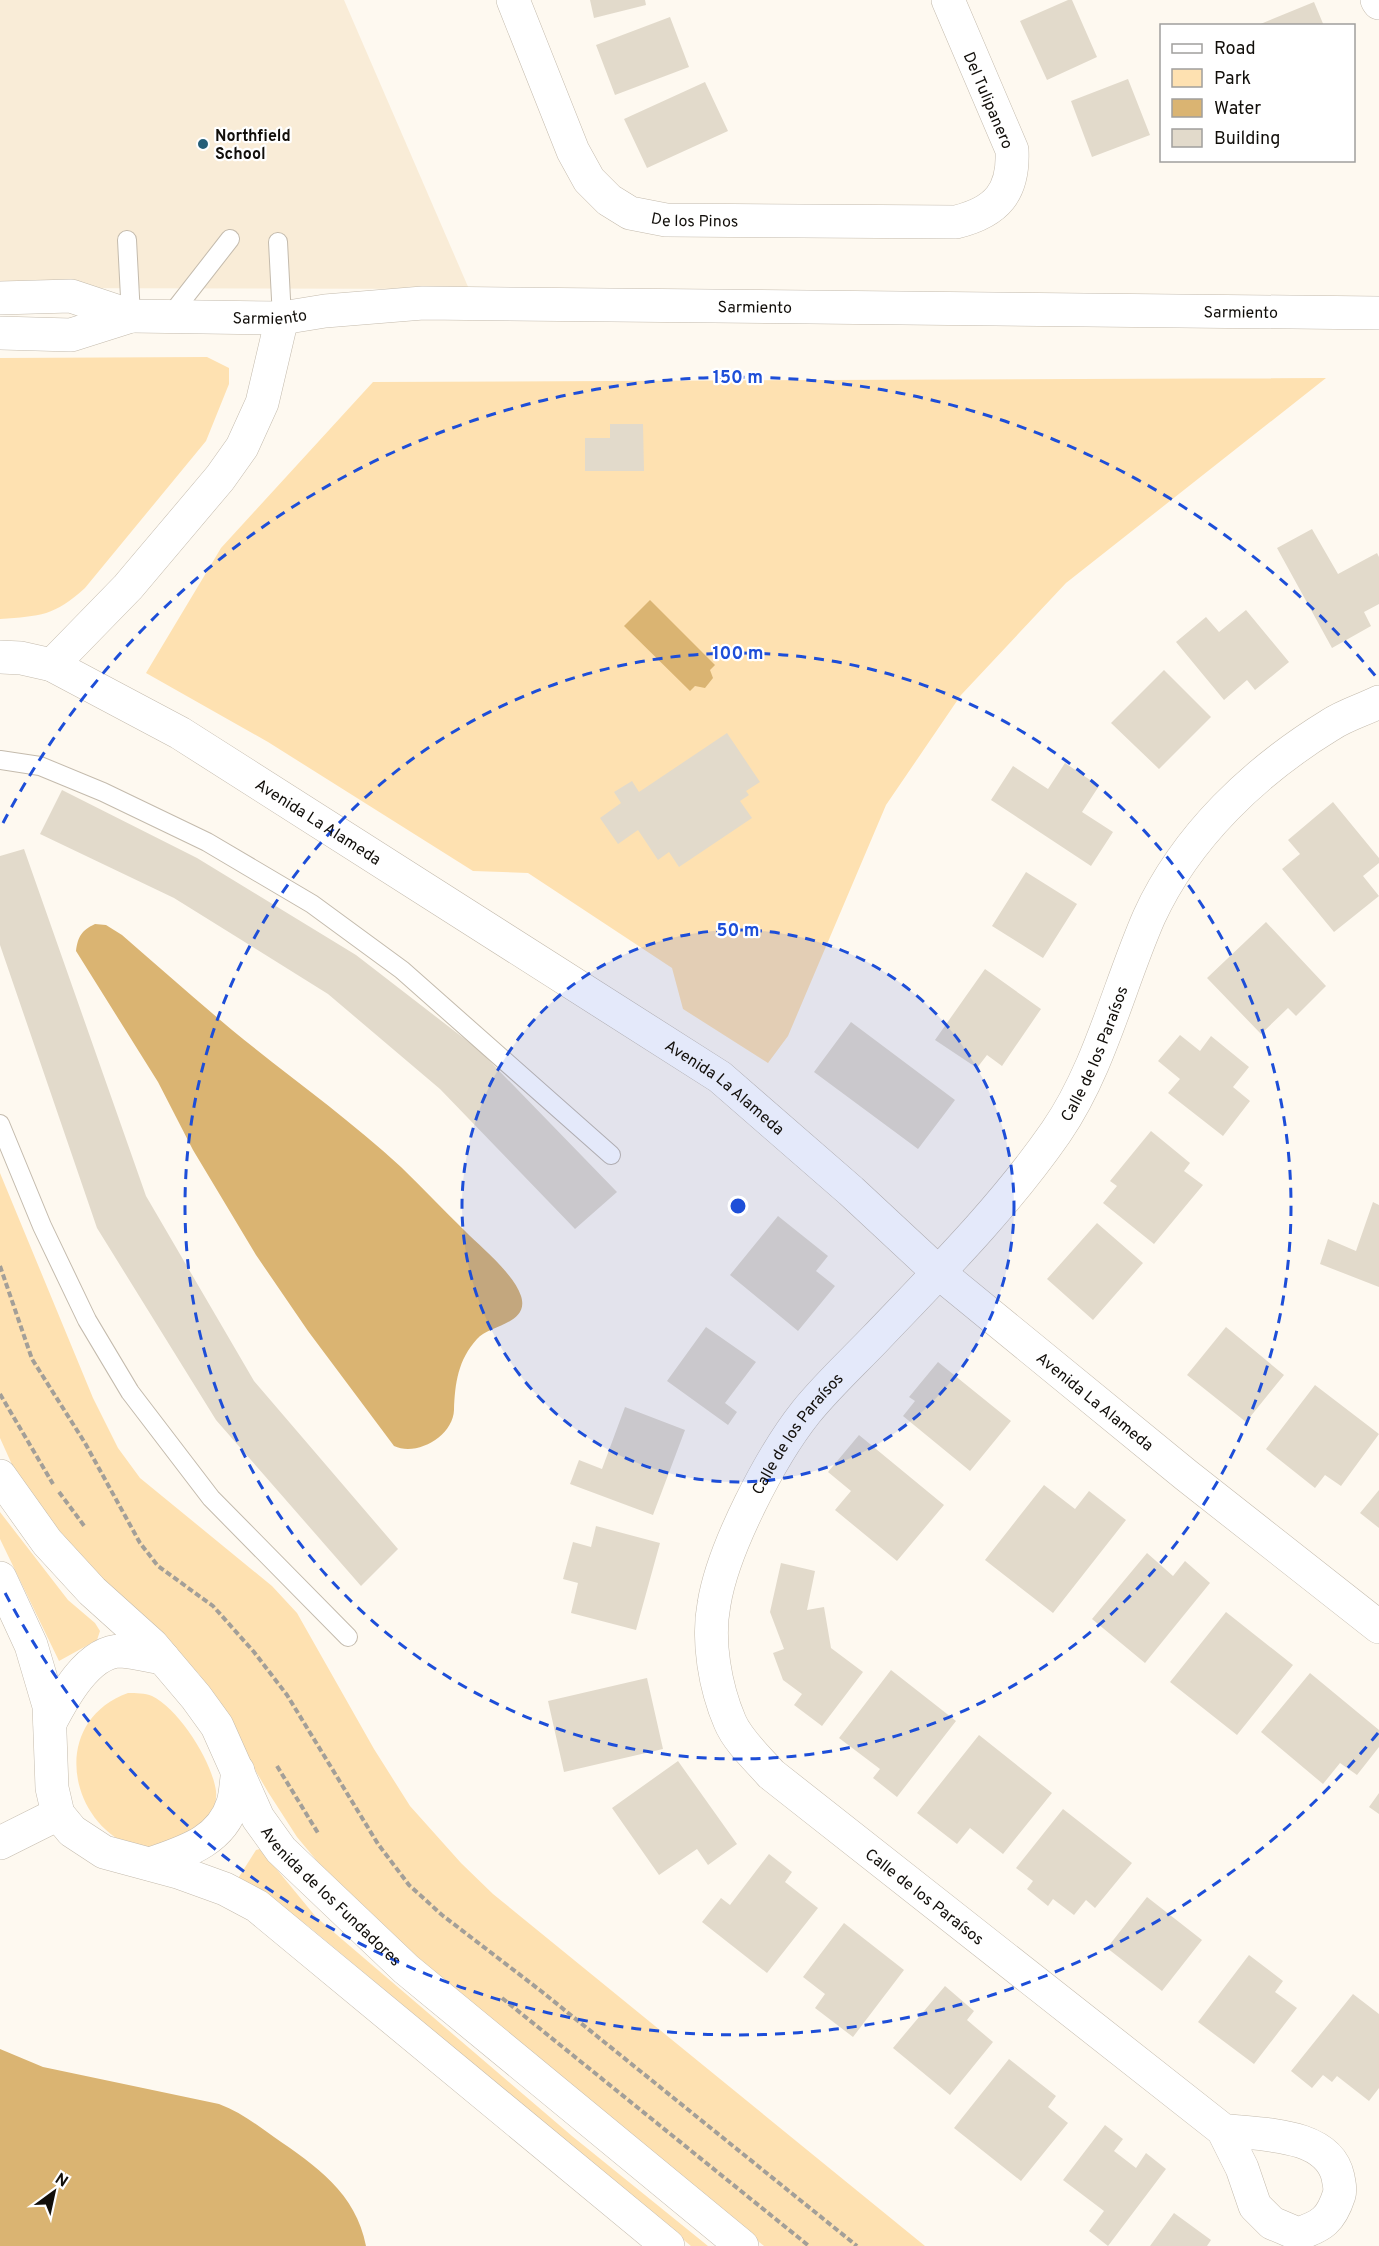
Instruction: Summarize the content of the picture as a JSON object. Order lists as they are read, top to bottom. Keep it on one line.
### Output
{"streets":{"street":["Del Tulipanero","De los Pinos","Sarmiento","Avenida La Alameda","Calle de los Paraísos","Avenida de los Fundadores"]},"crossings":[["Del Tulipanero","De los Pinos"],["Avenida La Alameda","Calle de los Paraísos"]],"places":["Northfield School"],"legend":["Road","Park","Water","Building"],"north":"top right","rings":["150 m","100 m","50 m"]}
